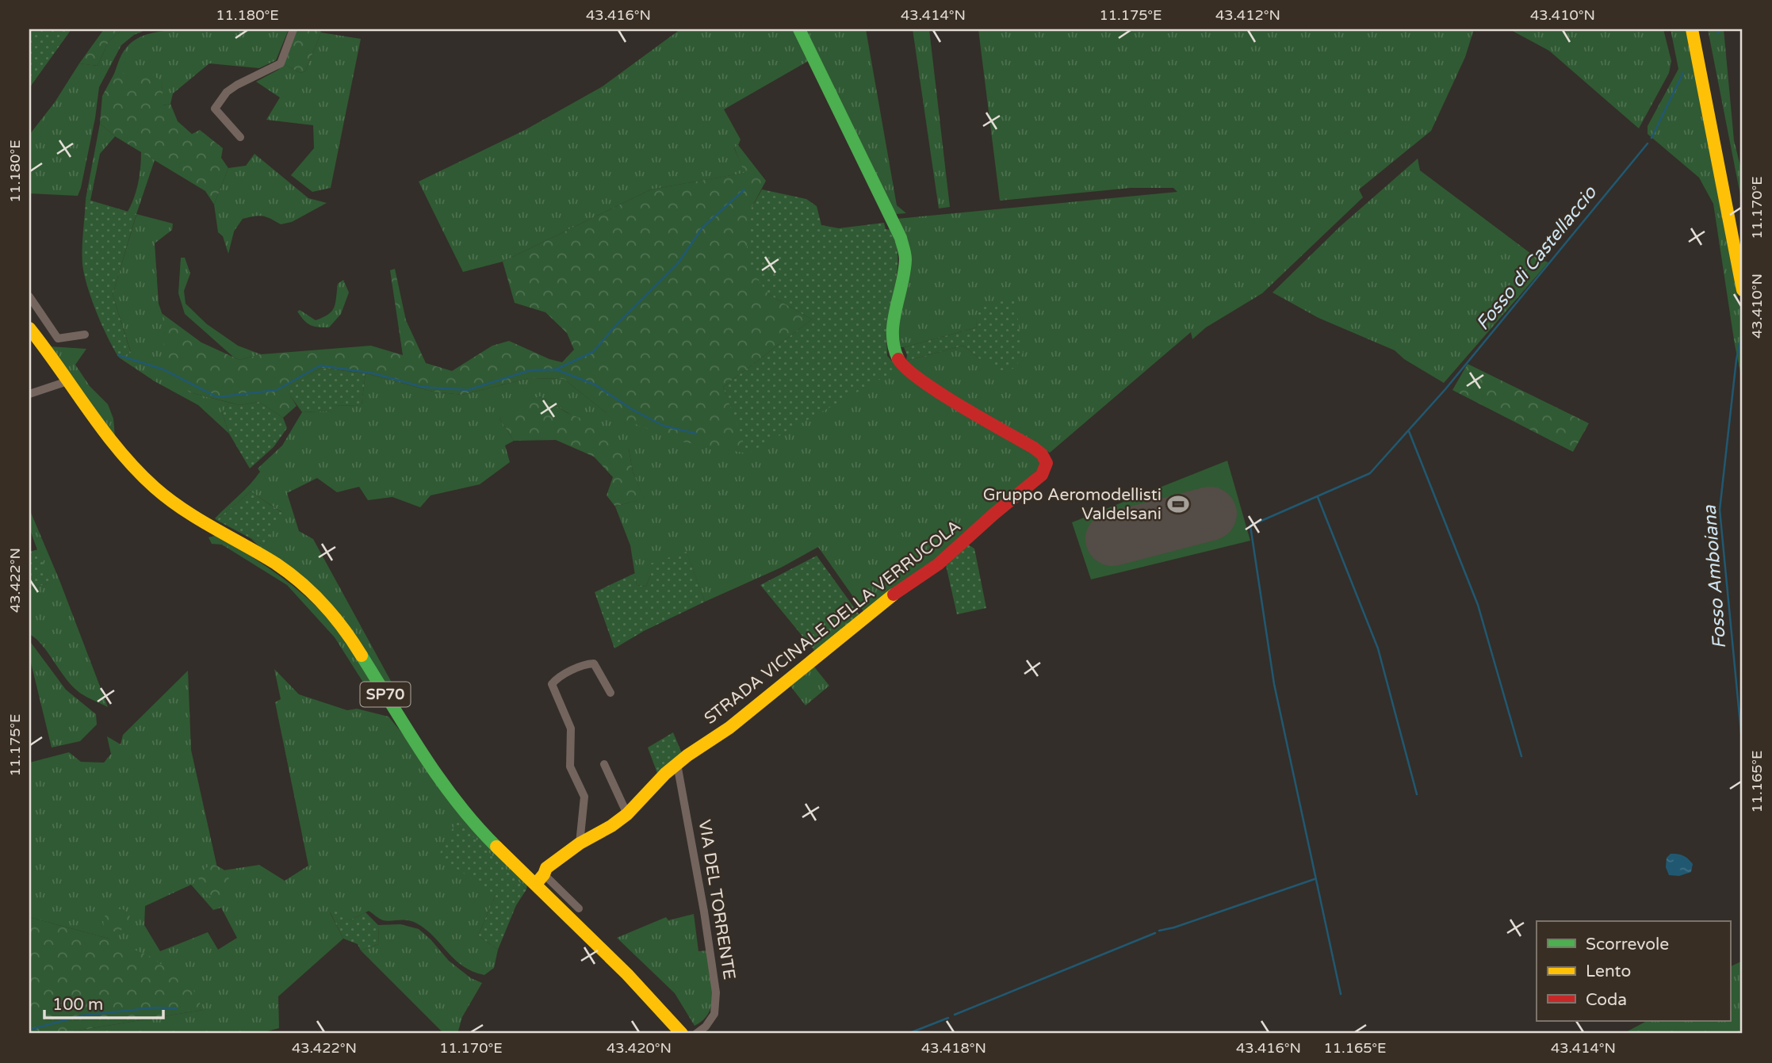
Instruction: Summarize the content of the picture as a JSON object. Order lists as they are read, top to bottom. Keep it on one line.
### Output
{"streets":{"main road":["STRADA VICINALE DELLA VERRUCOLA","SP70"],"street":["VIA DEL TORRENTE"]},"crossings":[["STRADA VICINALE DELLA VERRUCOLA","VIA DEL TORRENTE"]],"water":["Fosso di Castellaccio","Fosso Amboiana"],"places":{"sports":["Gruppo Aeromodellisti Valdelsani"]},"legend":["Scorrevole","Lento","Coda"],"scale_bar":"100 m","coordinates":["11.180°E","43.416°N","43.414°N","11.175°E","43.412°N","43.410°N","11.170°E","43.422°N","11.165°E","43.420°N","43.418°N"]}
